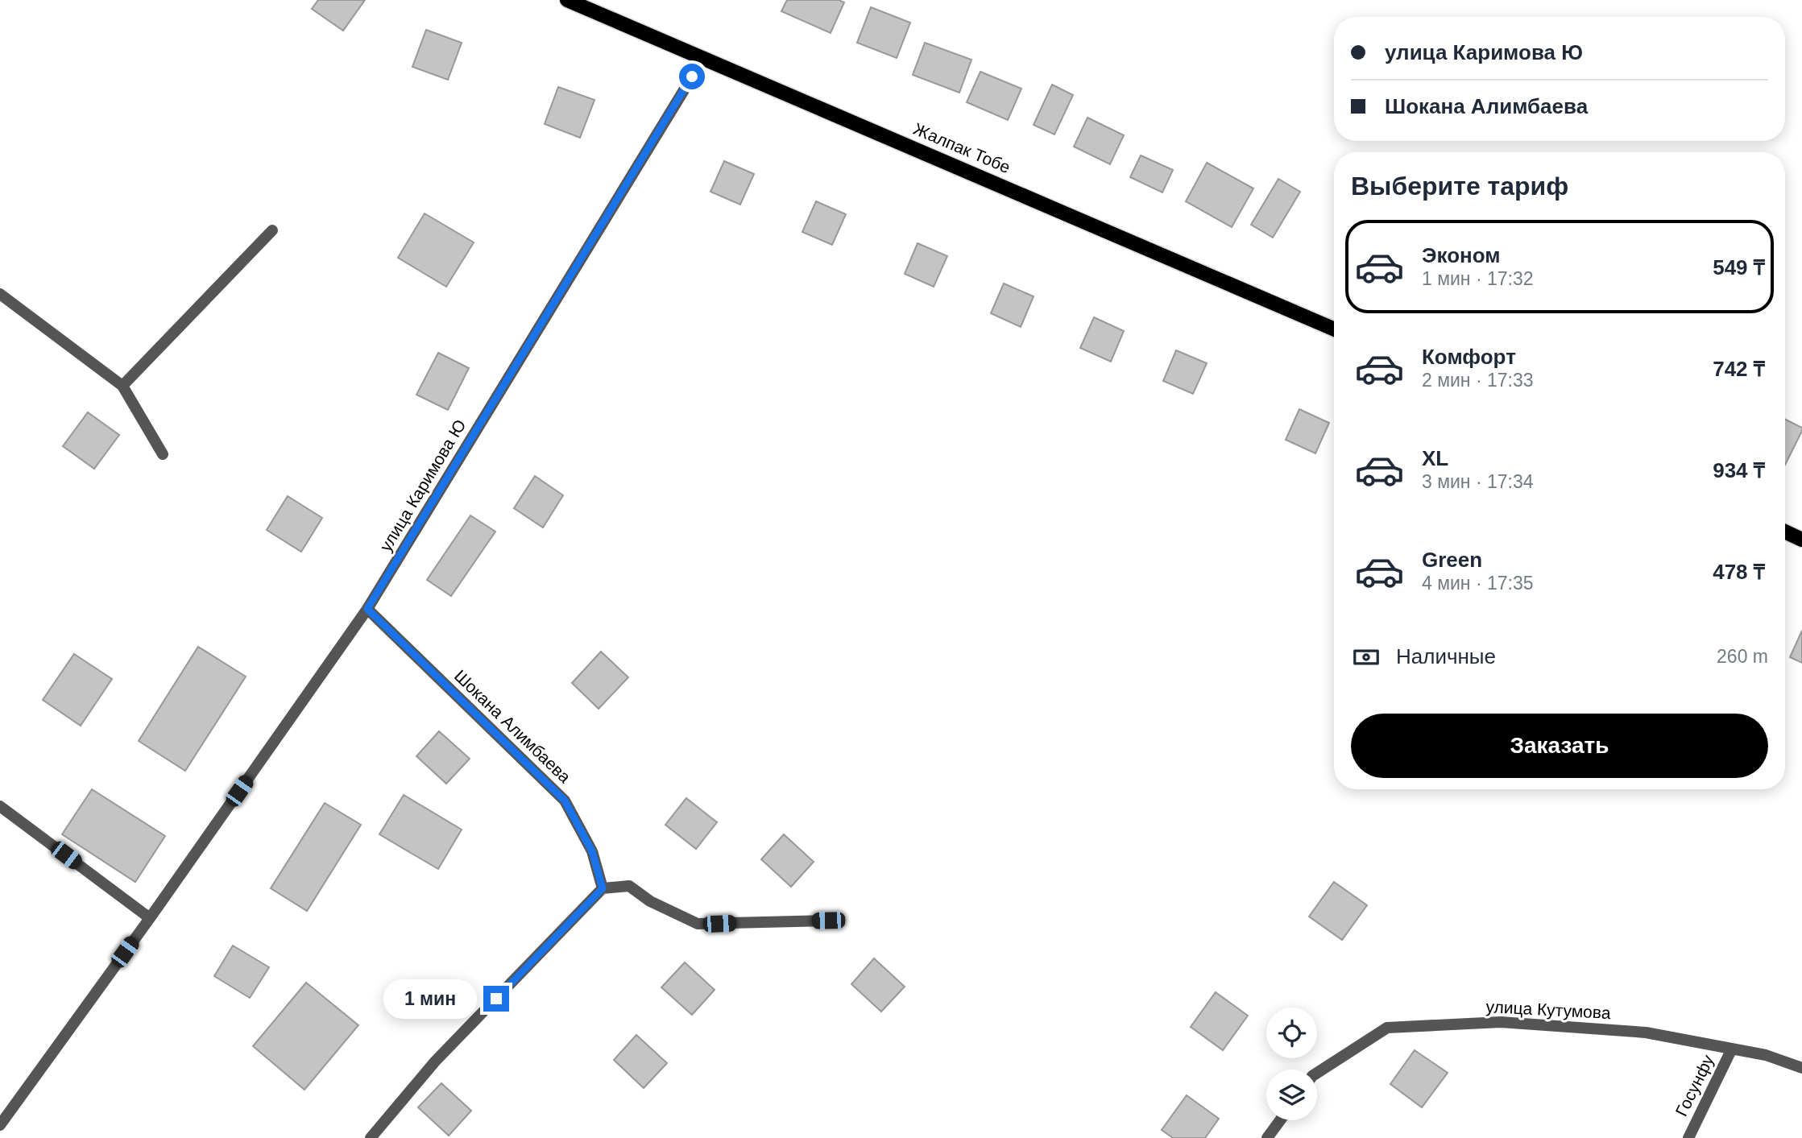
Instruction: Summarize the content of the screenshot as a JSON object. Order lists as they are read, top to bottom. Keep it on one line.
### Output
{"streets":{"main road":["Жалпак Тобе"],"street":["улица Каримова Ю","Шокана Алимбаева","улица Кутумова","Госунфу"]},"crossings":[["Жалпак Тобе","улица Каримова Ю"],["улица Каримова Ю","Шокана Алимбаева"],["улица Кутумова","Госунфу"]],"page":{"banner":["улица Каримова Ю","Шокана Алимбаева"],"heading":"Выберите тариф","list":[{"name":"Эконом","note":"1 мин · 17:32","value":"549 ₸"},{"name":"Комфорт","note":"2 мин · 17:33","value":"742 ₸"},{"name":"XL","note":"3 мин · 17:34","value":"934 ₸"},{"name":"Green","note":"4 мин · 17:35","value":"478 ₸"}],"pay":["Наличные","260 m"],"buttons":"Заказать","bubble":"1 мин"}}
